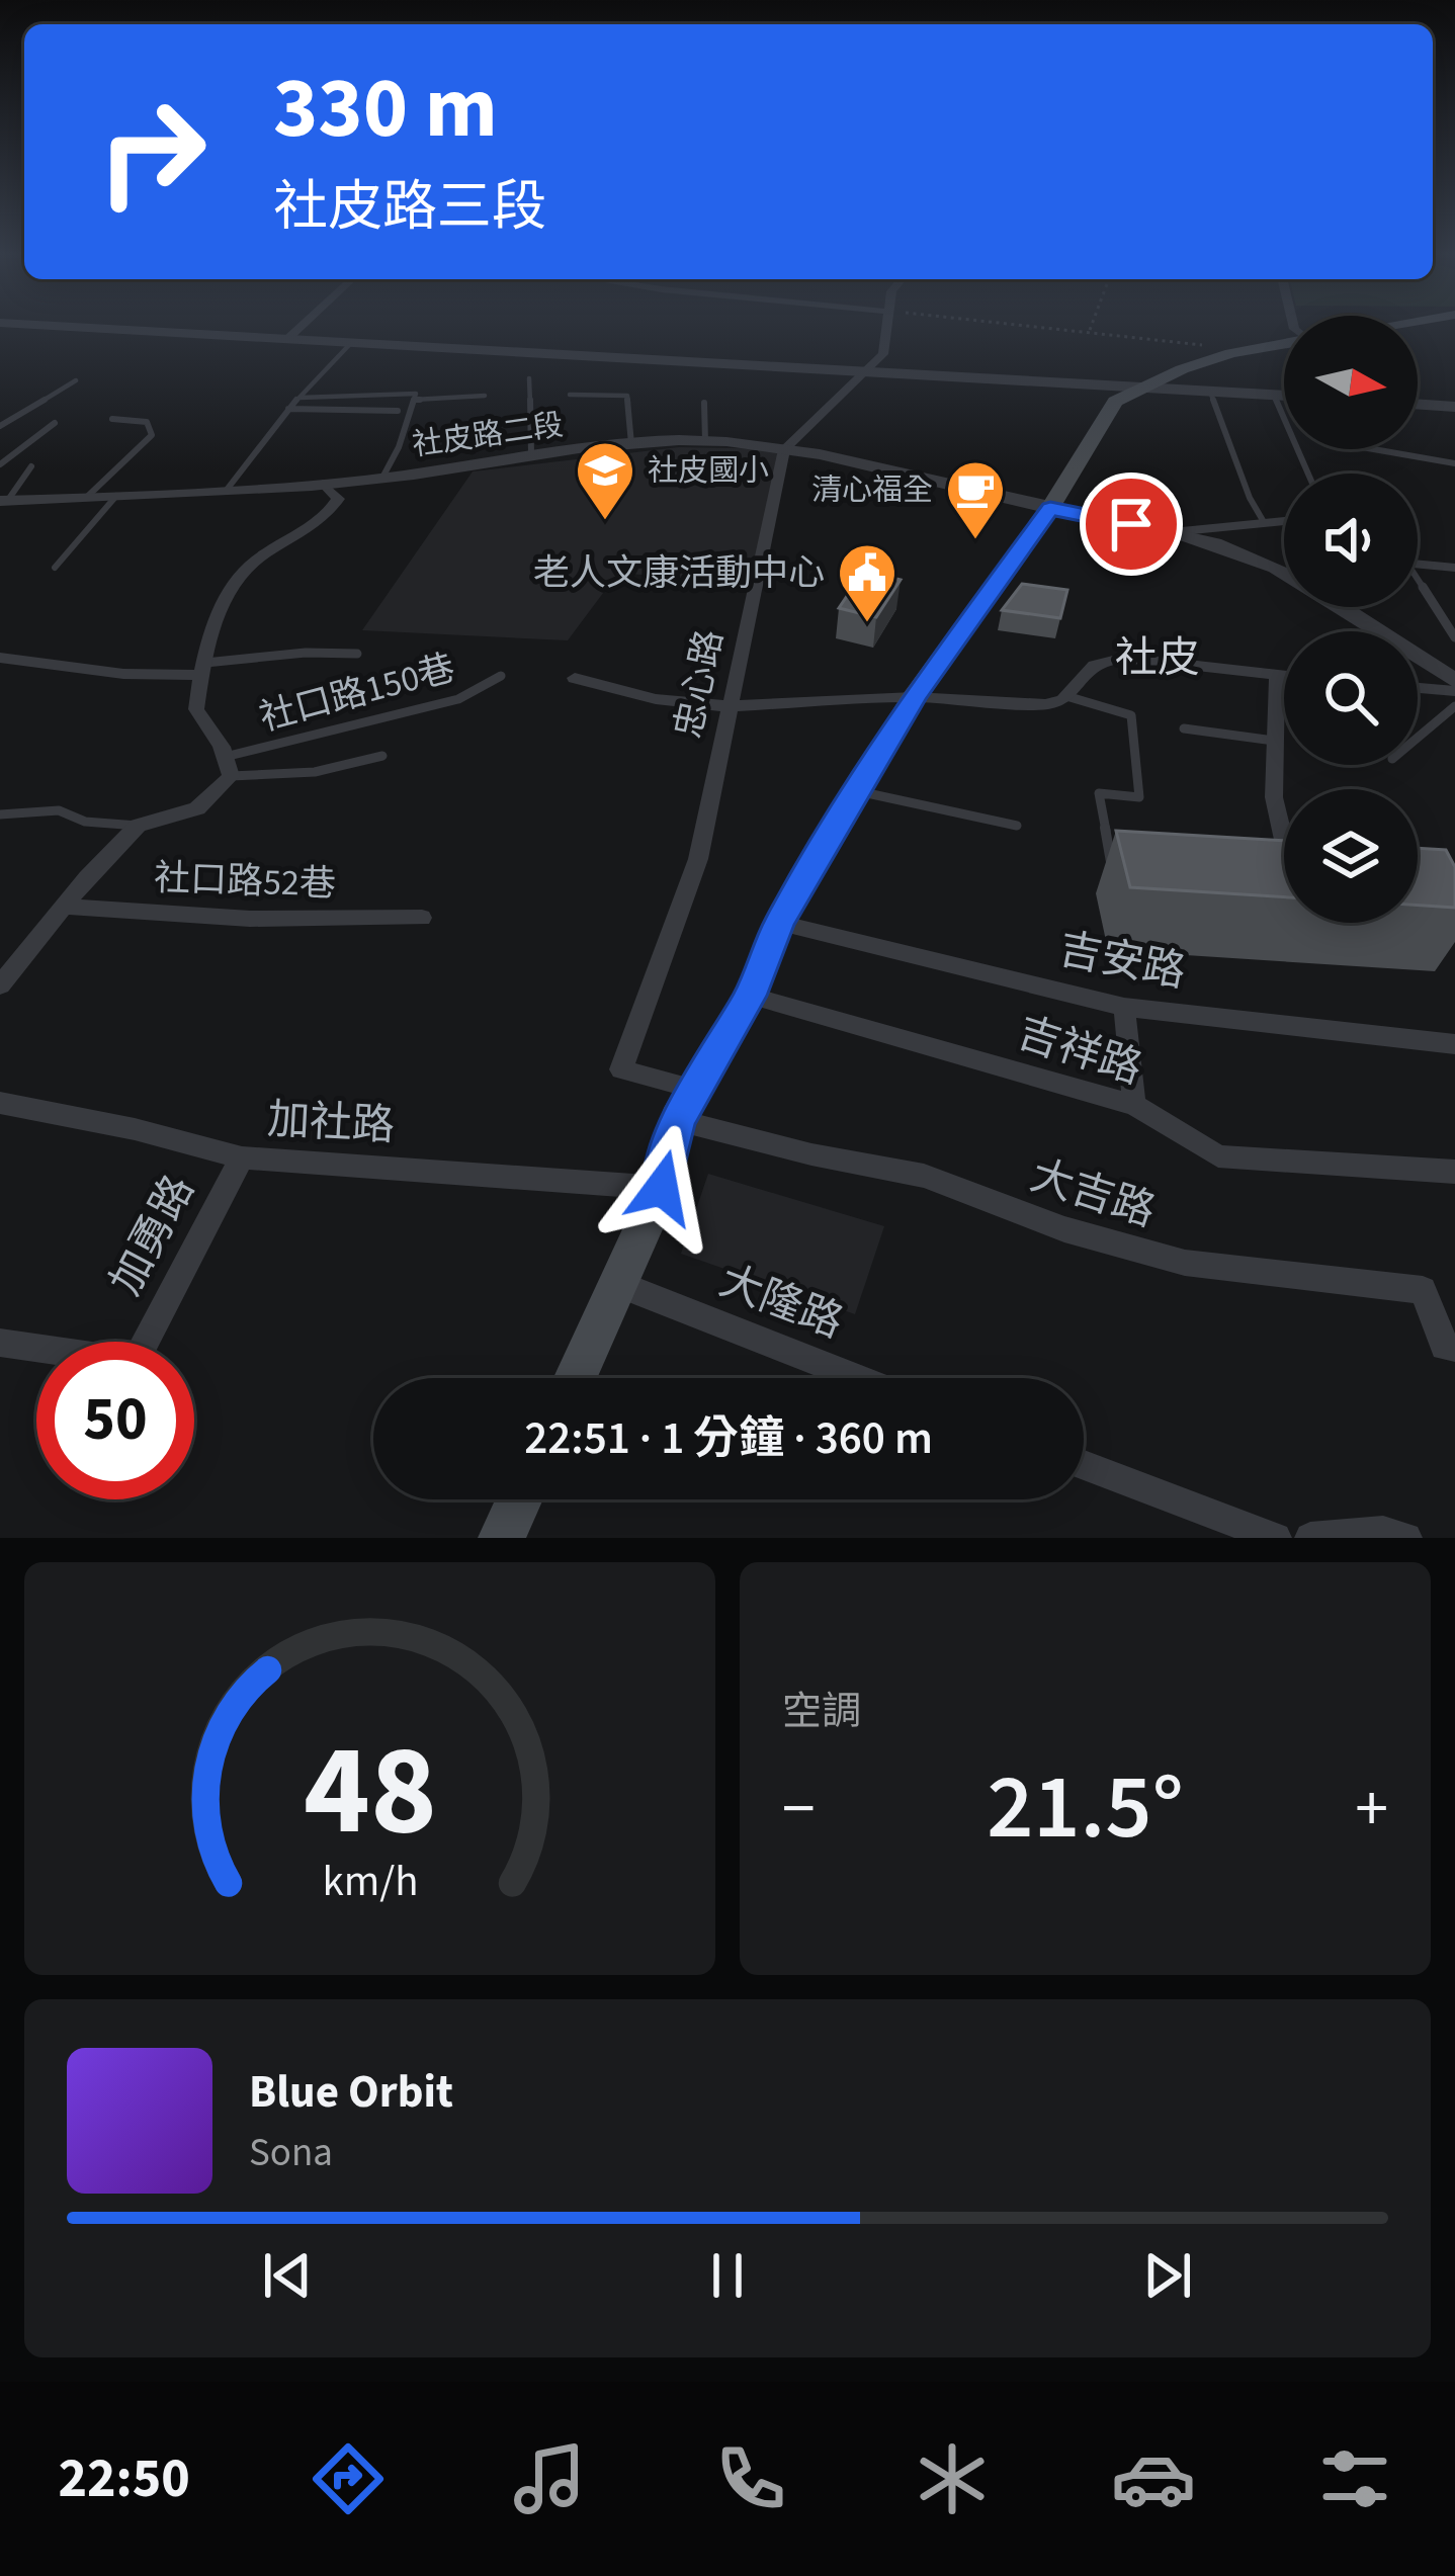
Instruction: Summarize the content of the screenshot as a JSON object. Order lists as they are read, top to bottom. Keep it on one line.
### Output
{"streets":{"street":["社皮路二段","忠心路","社口路52巷","吉安路","吉祥路","加社路","大吉路","加勇路","大隆路"],"lane":["社口路150巷"]},"crossings":[["社皮路二段","忠心路"],["加社路","加勇路"]],"districts":["社皮"],"places":{"school or university":["社皮國小"],"cafe":["清心福全"],"public building":["老人文康活動中心"]},"north":"right","page":{"turn":["330 m","社皮路三段"],"limit":"50","trip":"22:51 · 1 分鐘 · 360 m","tile":"空調","heat":["−","21.5°","+"],"song":["Blue Orbit","Sona"],"tabs":"22:50","gauge":["48","km/h"]}}
